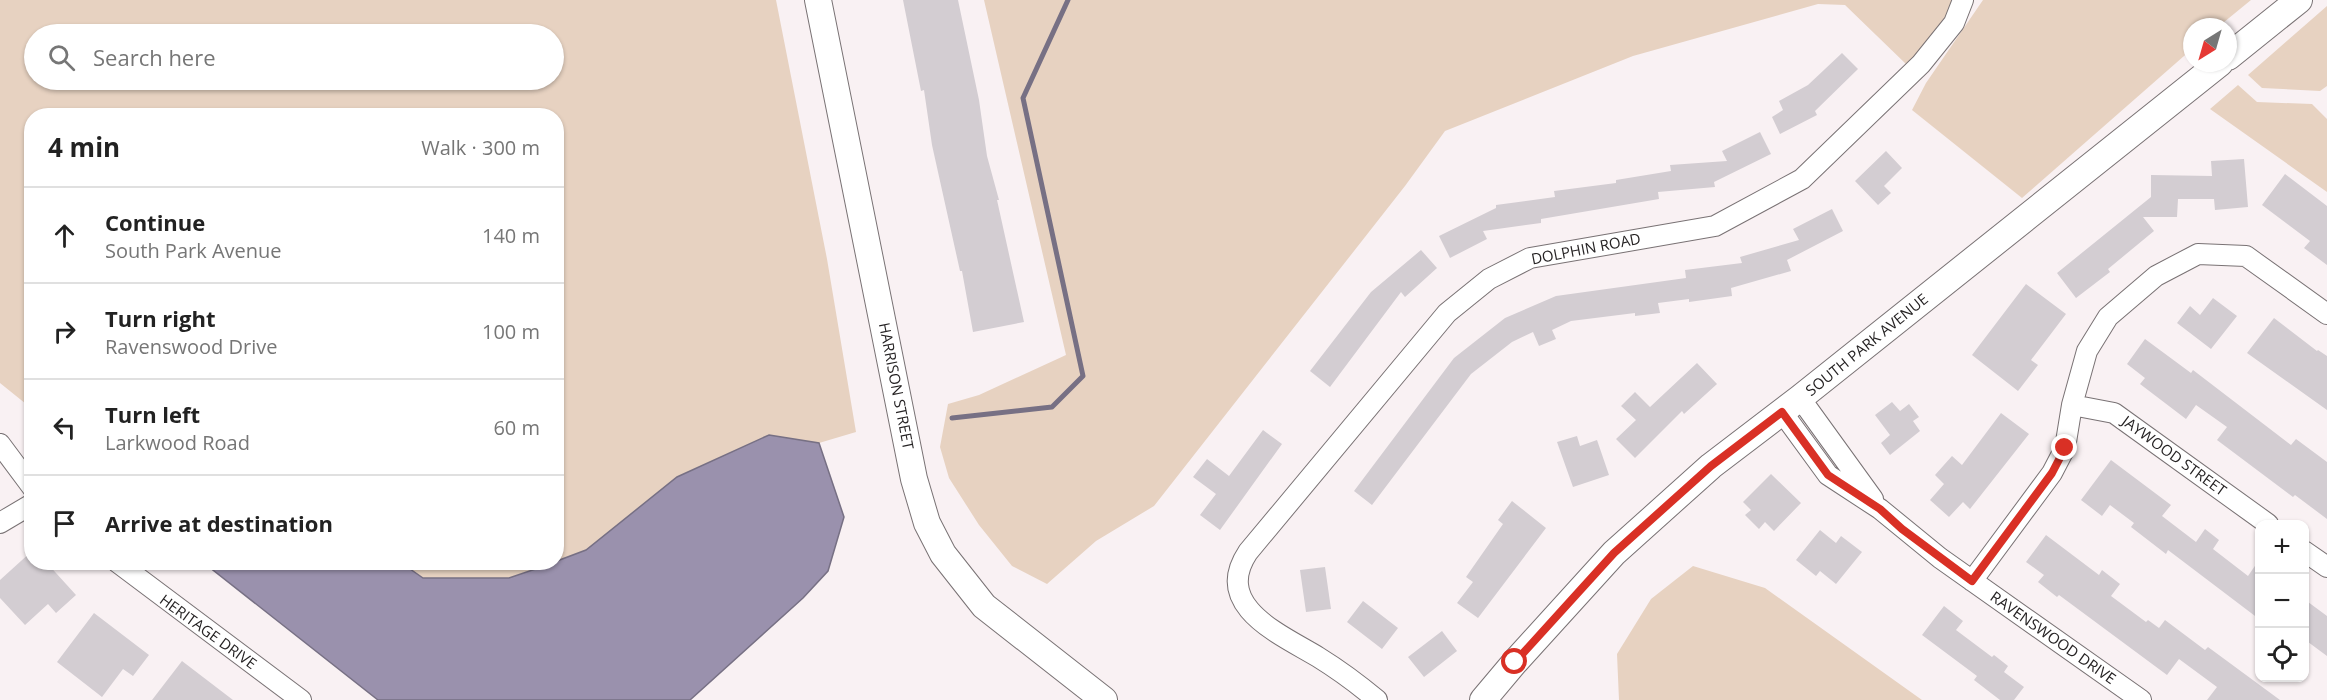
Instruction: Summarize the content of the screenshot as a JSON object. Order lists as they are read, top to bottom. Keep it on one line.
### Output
{"streets":{"street":["DOLPHIN ROAD","SOUTH PARK AVENUE","HARRISON STREET","JAYWOOD STREET","HERITAGE DRIVE","RAVENSWOOD DRIVE"]},"crossings":[["SOUTH PARK AVENUE","RAVENSWOOD DRIVE"]],"north":"bottom left","page":{"search":"Search here","heading":["4 min","Walk · 300 m"],"list":[["Continue","South Park Avenue","140 m"],["Turn right","Ravenswood Drive","100 m"],["Turn left","Larkwood Road","60 m"],"Arrive at destination"],"map_buttons":["+","−"]}}
